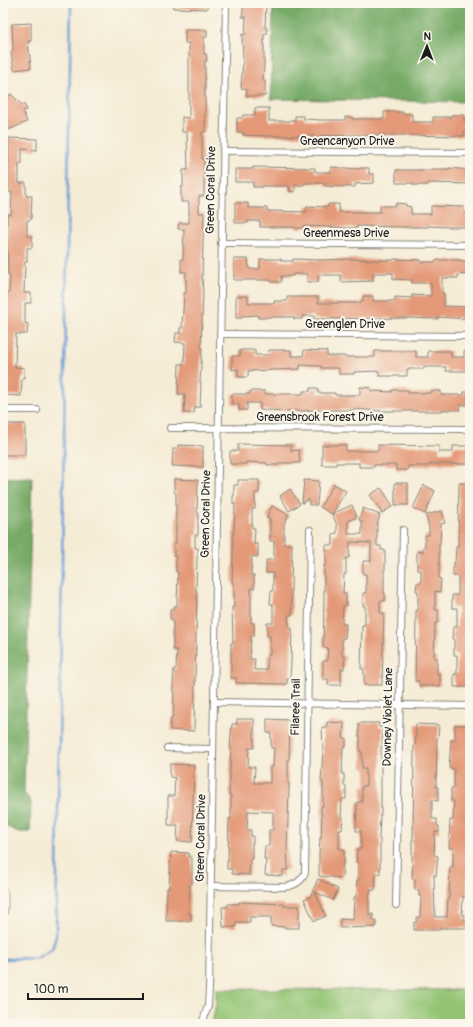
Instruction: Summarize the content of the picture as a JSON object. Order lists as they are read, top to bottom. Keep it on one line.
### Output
{"streets":{"street":["Greencanyon Drive","Green Coral Drive","Greenmesa Drive","Greenglen Drive","Greensbrook Forest Drive","Filaree Trail","Downey Violet Lane"]},"crossings":[["Greencanyon Drive","Green Coral Drive"],["Green Coral Drive","Greenmesa Drive"],["Green Coral Drive","Greenglen Drive"],["Green Coral Drive","Greensbrook Forest Drive"],["Green Coral Drive","Filaree Trail"]],"scale_bar":"100 m","north":"top"}
